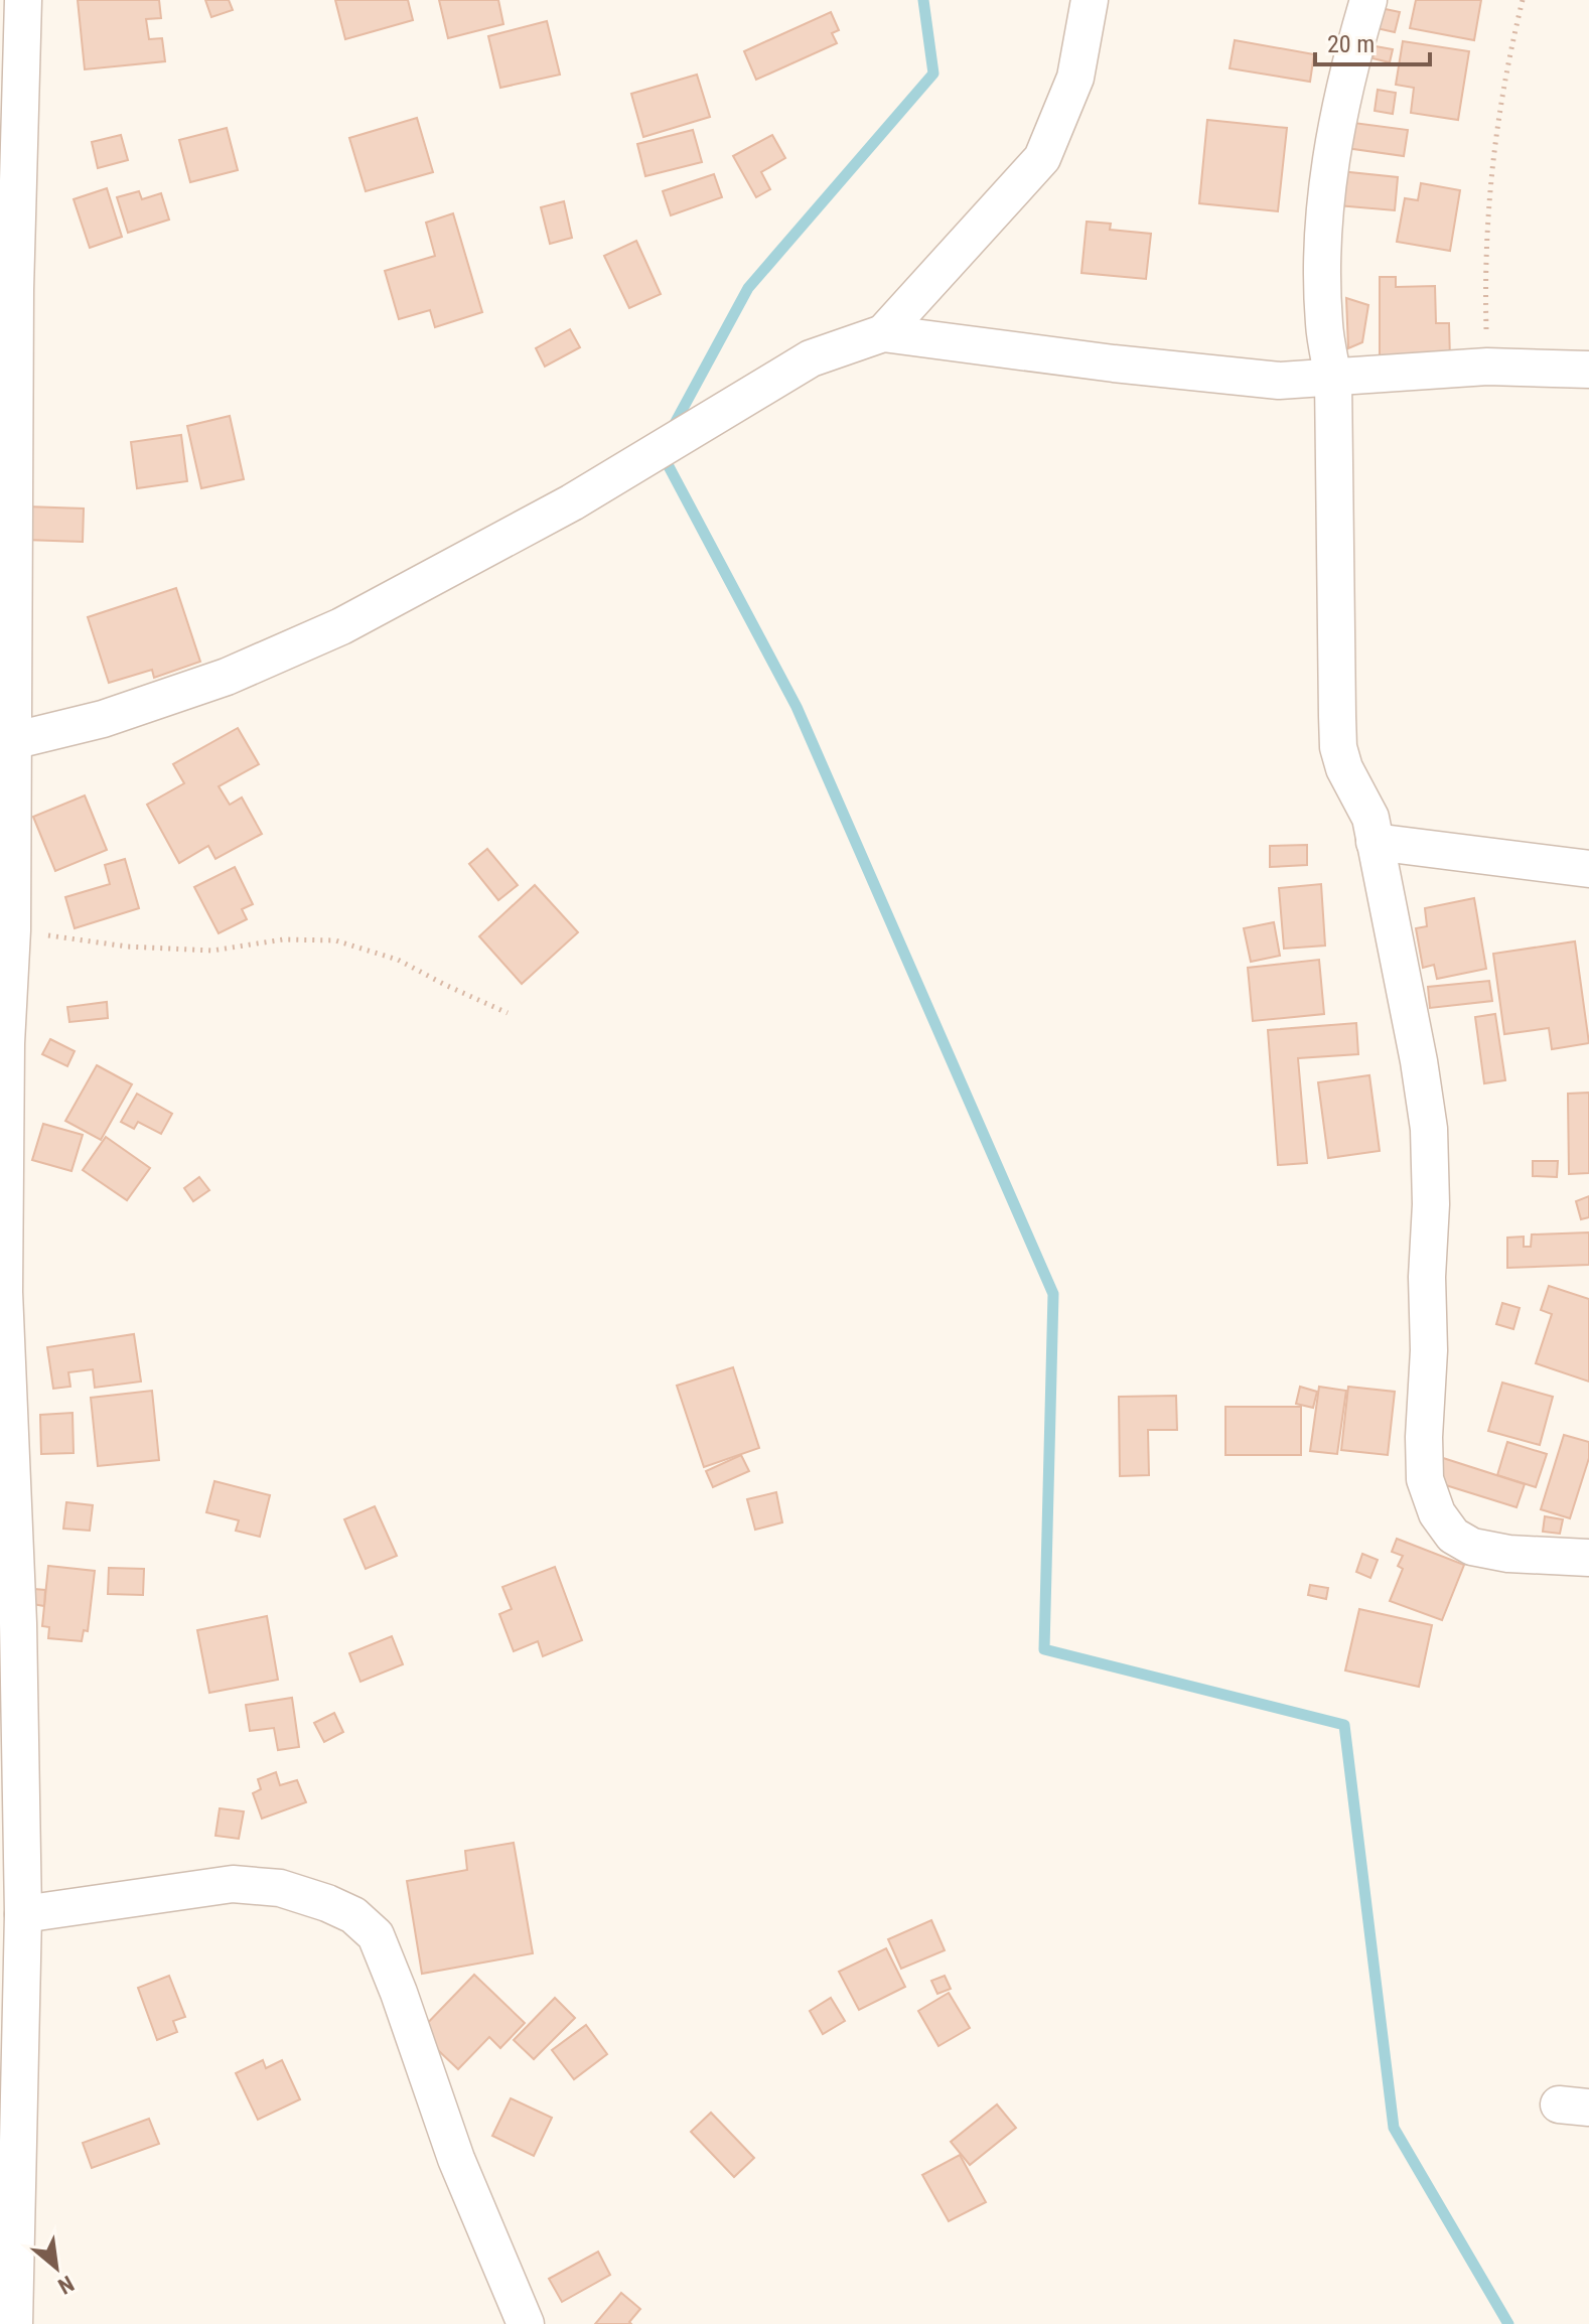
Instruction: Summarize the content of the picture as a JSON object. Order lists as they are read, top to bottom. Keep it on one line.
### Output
{"scale_bar":"20 m","north":"bottom right"}
